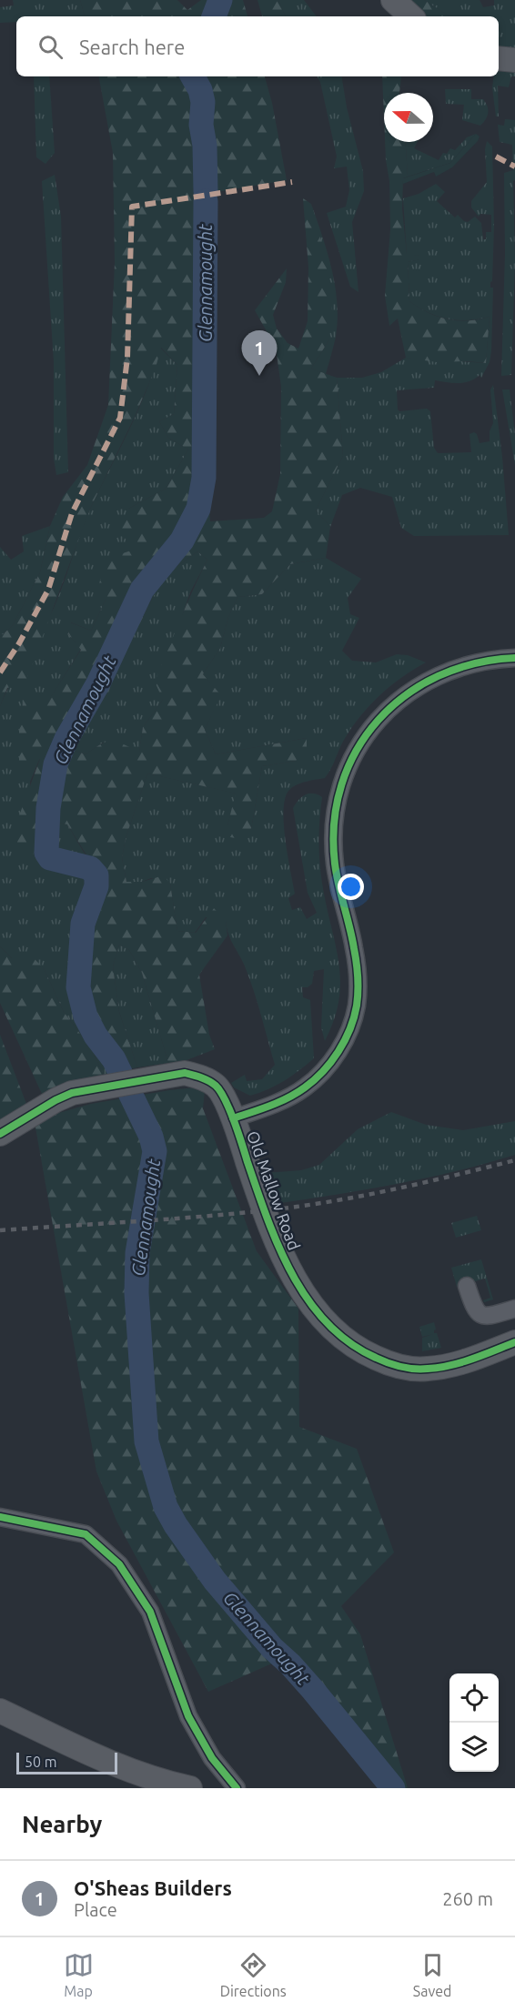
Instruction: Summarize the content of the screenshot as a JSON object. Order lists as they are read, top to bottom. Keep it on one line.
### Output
{"streets":{"street":["Old Mallow Road"]},"water":["Glennamought"],"scale_bar":"50 m","north":"left","page":{"search":"Search here","pins":"1","scale":"50 m","heading":"Nearby","list":[{"mark":"1","name":"O'Sheas Builders","note":"Place","value":"260 m"}],"nav":["Map","Directions","Saved"]}}
